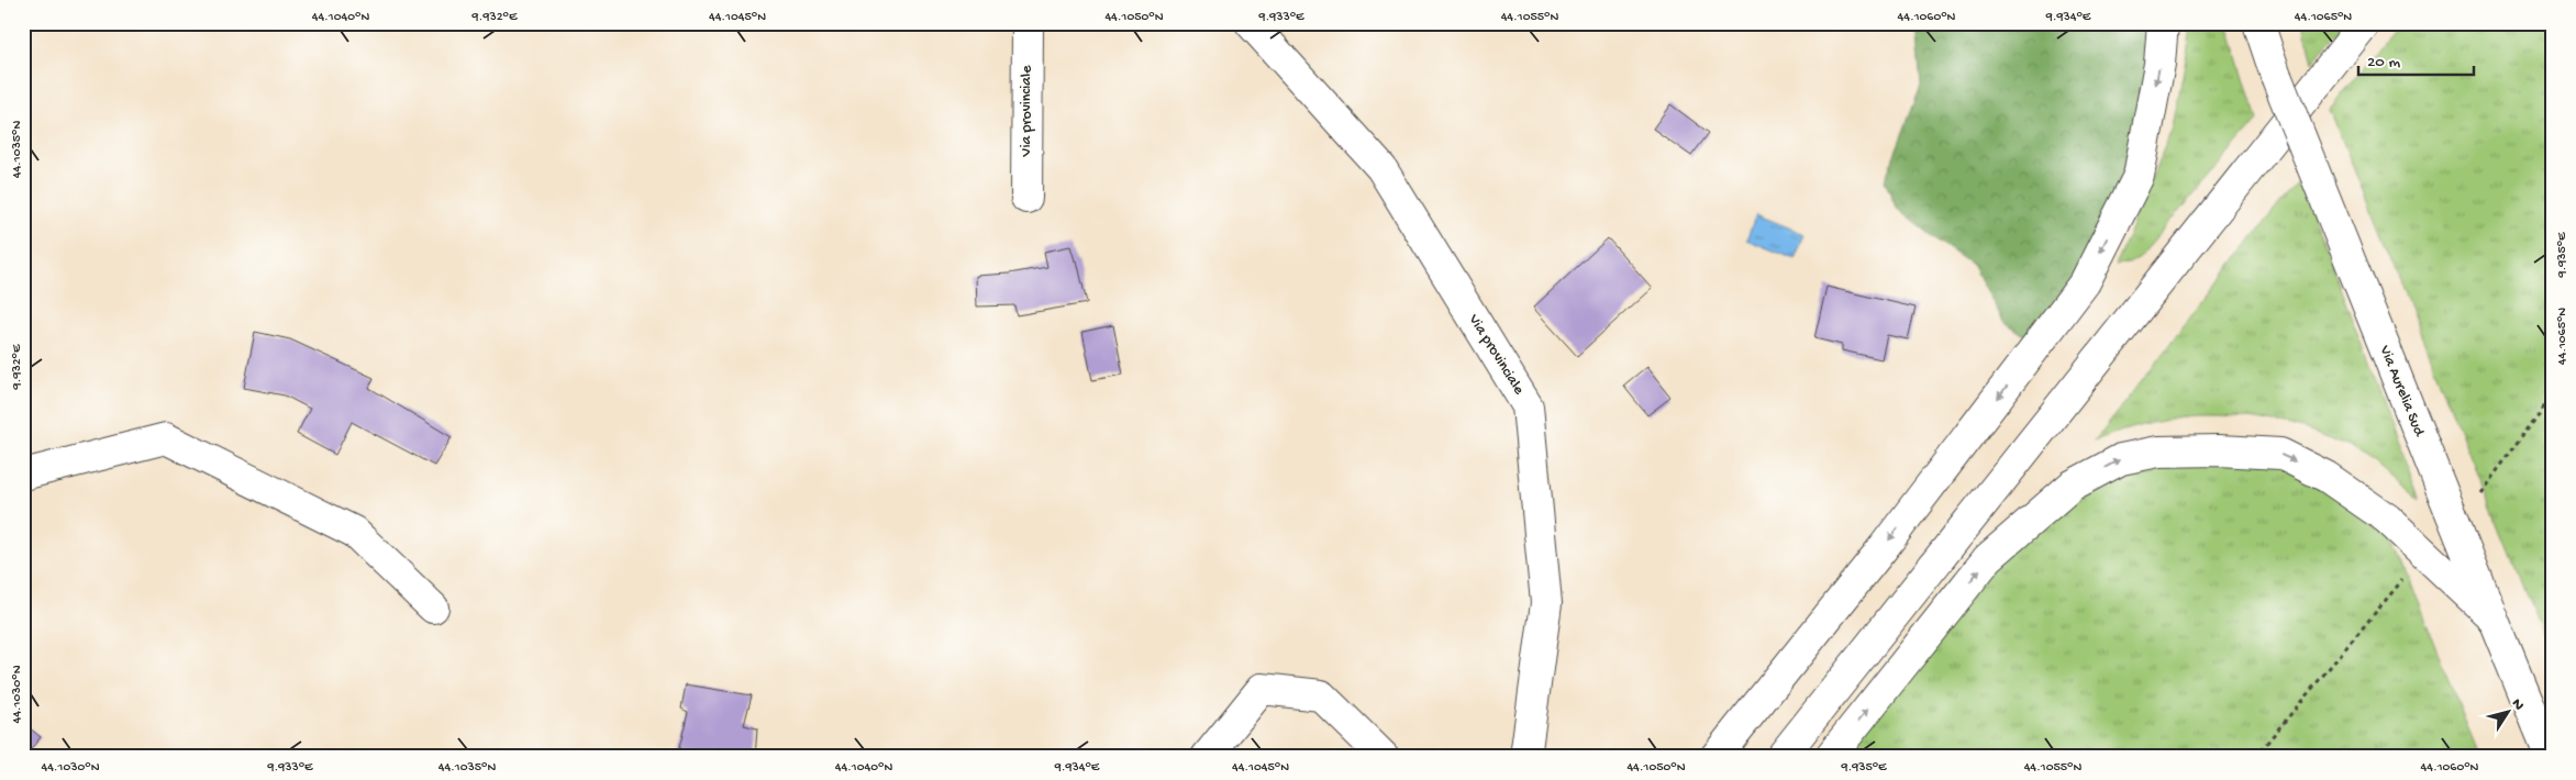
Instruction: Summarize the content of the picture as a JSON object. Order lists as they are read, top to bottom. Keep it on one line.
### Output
{"streets":{"main road":["Via provinciale","Via Aurelia Sud"]},"scale_bar":"20 m","north":"top right","coordinates":["44.1040°N","9.932°E","44.1045°N","44.1050°N","9.933°E","44.1055°N","44.1060°N","9.934°E","44.1065°N","44.1035°N","9.935°E","44.1030°N"]}
